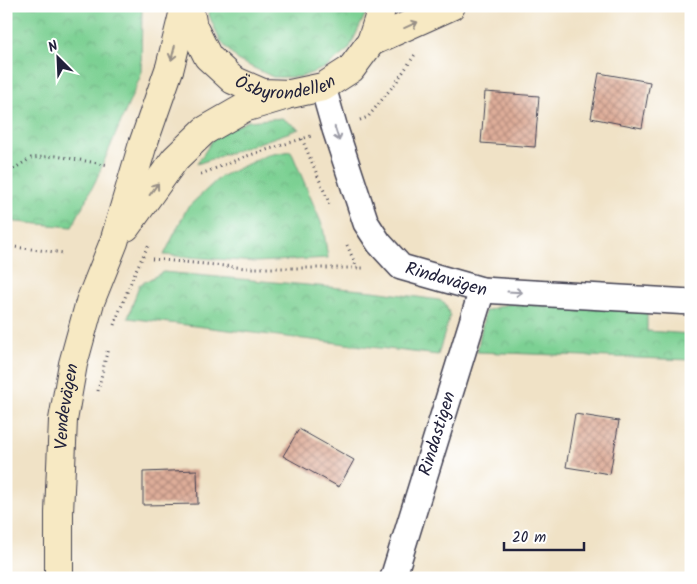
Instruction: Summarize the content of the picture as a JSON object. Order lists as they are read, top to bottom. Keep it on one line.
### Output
{"streets":{"street":["Ösbyrondellen","Rindavägen","Vendevägen","Rindastigen"]},"crossings":[["Ösbyrondellen","Rindavägen"],["Ösbyrondellen","Vendevägen"],["Rindavägen","Rindastigen"]],"one_way":["Rindavägen"],"scale_bar":"20 m","north":"top left"}
